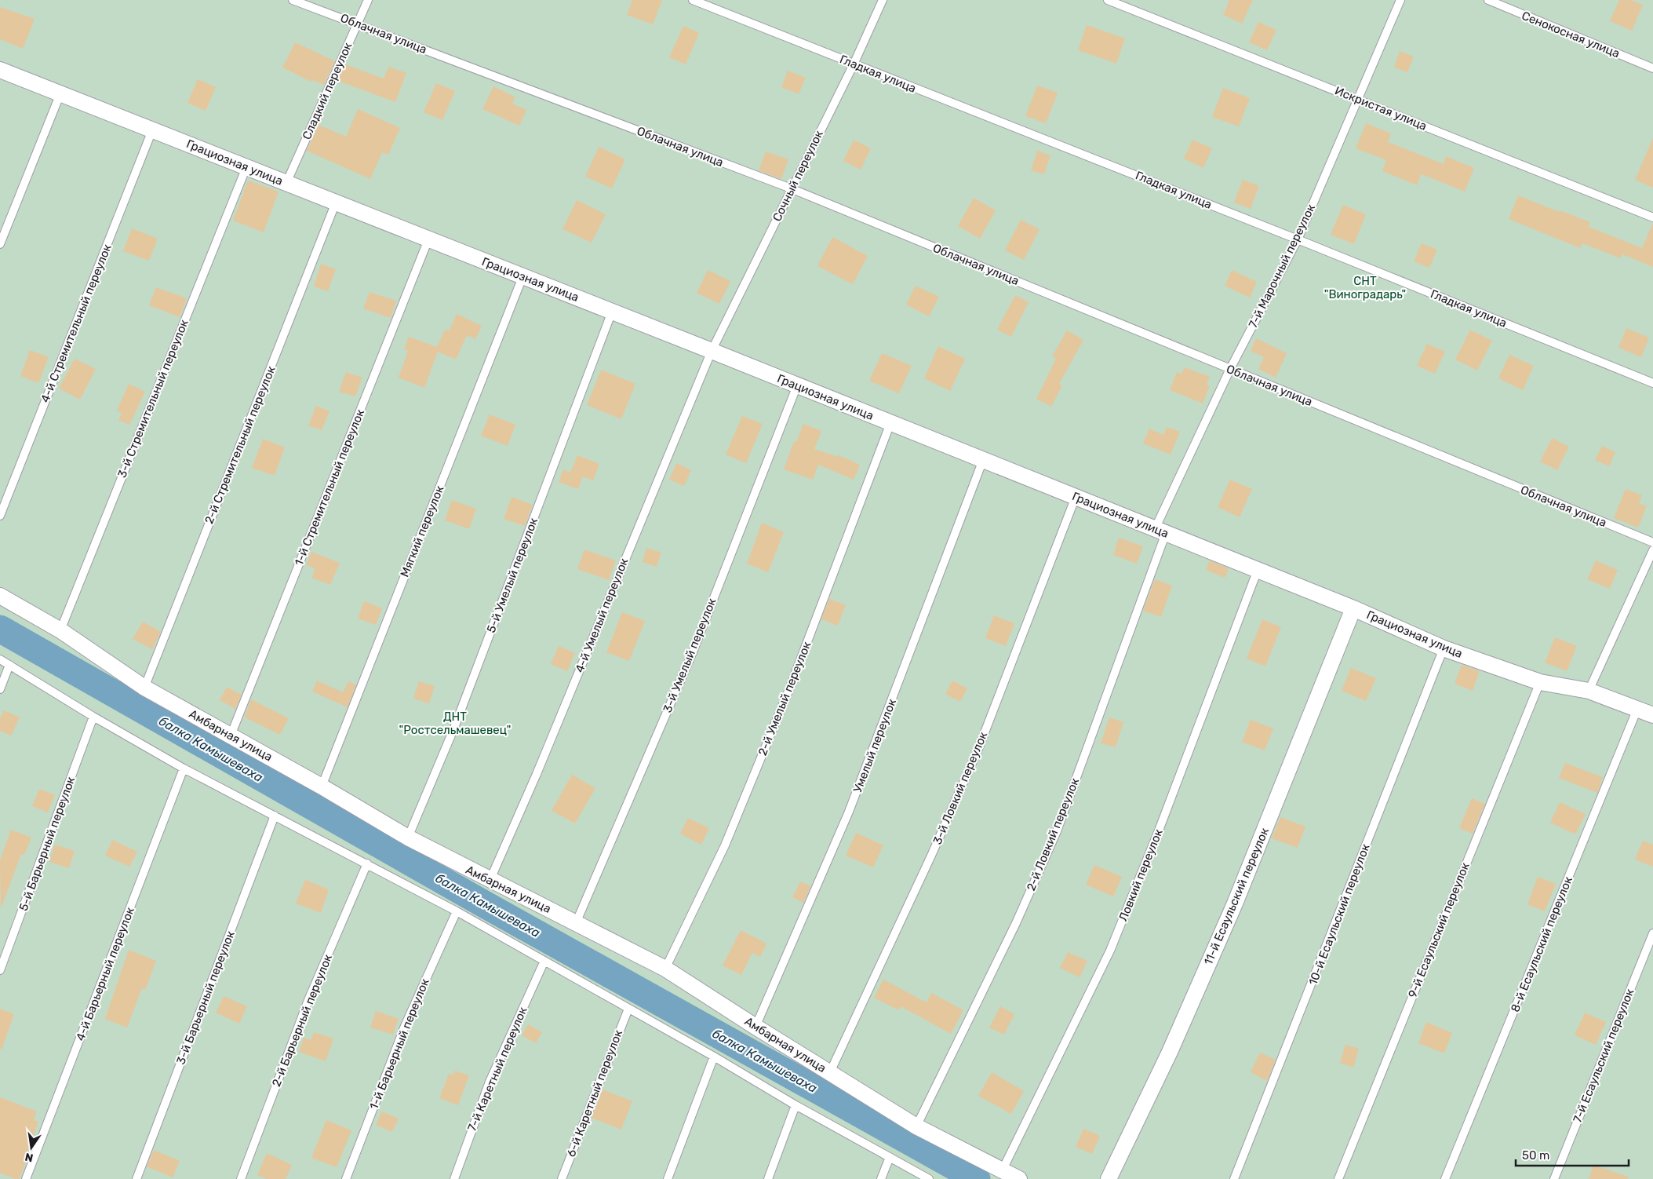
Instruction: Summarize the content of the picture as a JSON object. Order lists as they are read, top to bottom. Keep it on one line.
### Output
{"streets":{"street":["Грациозная улица","Амбарная улица","11-й Есаульский переулок"],"lane":["Облачная улица","Сенокосная улица","Гладкая улица","Сладкий переулок","Искристая улица","Сочный переулок","7-й Марочный переулок","4-й Стремительный переулок","3-й Стремительный переулок","2-й Стремительный переулок","1-й Стремительный переулок","Мягкий переулок","5-й Умелый переулок","4-й Умелый переулок","3-й Умелый переулок","2-й Умелый переулок","Умелый переулок","3-й Ловкий переулок","2-й Ловкий переулок","5-й Барьерный переулок","Ловкий переулок","10-й Есаульский переулок","9-й Есаульский переулок","8-й Есаульский переулок","4-й Барьерный переулок","3-й Барьерный переулок","2-й Барьерный переулок","1-й Барьерный переулок","7-й Есаульский переулок","7-й Каретный переулок","6-й Каретный переулок"]},"crossings":[["Облачная улица","Сладкий переулок"],["Облачная улица","Сочный переулок"],["Облачная улица","7-й Марочный переулок"],["Гладкая улица","Сочный переулок"],["Гладкая улица","7-й Марочный переулок"],["Сладкий переулок","Грациозная улица"],["Искристая улица","7-й Марочный переулок"],["Грациозная улица","Сочный переулок"],["Грациозная улица","7-й Марочный переулок"],["Грациозная улица","4-й Стремительный переулок"],["Грациозная улица","3-й Стремительный переулок"],["Грациозная улица","2-й Стремительный переулок"],["Грациозная улица","1-й Стремительный переулок"],["Грациозная улица","Мягкий переулок"],["Грациозная улица","5-й Умелый переулок"],["Грациозная улица","4-й Умелый переулок"],["Грациозная улица","3-й Умелый переулок"],["Грациозная улица","2-й Умелый переулок"],["Грациозная улица","Умелый переулок"],["Грациозная улица","3-й Ловкий переулок"],["Грациозная улица","2-й Ловкий переулок"],["Грациозная улица","Ловкий переулок"],["Грациозная улица","11-й Есаульский переулок"],["Грациозная улица","10-й Есаульский переулок"],["Грациозная улица","9-й Есаульский переулок"],["Грациозная улица","8-й Есаульский переулок"],["Сочный переулок","4-й Умелый переулок"],["7-й Марочный переулок","2-й Ловкий переулок"],["3-й Стремительный переулок","Амбарная улица"],["2-й Стремительный переулок","Амбарная улица"],["1-й Стремительный переулок","Амбарная улица"],["Мягкий переулок","Амбарная улица"],["5-й Умелый переулок","Амбарная улица"],["4-й Умелый переулок","Амбарная улица"],["3-й Умелый переулок","Амбарная улица"],["2-й Умелый переулок","Амбарная улица"],["Амбарная улица","Умелый переулок"],["Амбарная улица","3-й Ловкий переулок"],["Амбарная улица","2-й Ловкий переулок"],["Амбарная улица","Ловкий переулок"]],"water":["балка Камышеваха"],"parks":["СНТ \"Виноградарь\"","ДНТ \"Ростсельмашевец\""],"scale_bar":"50 m","north":"bottom"}
